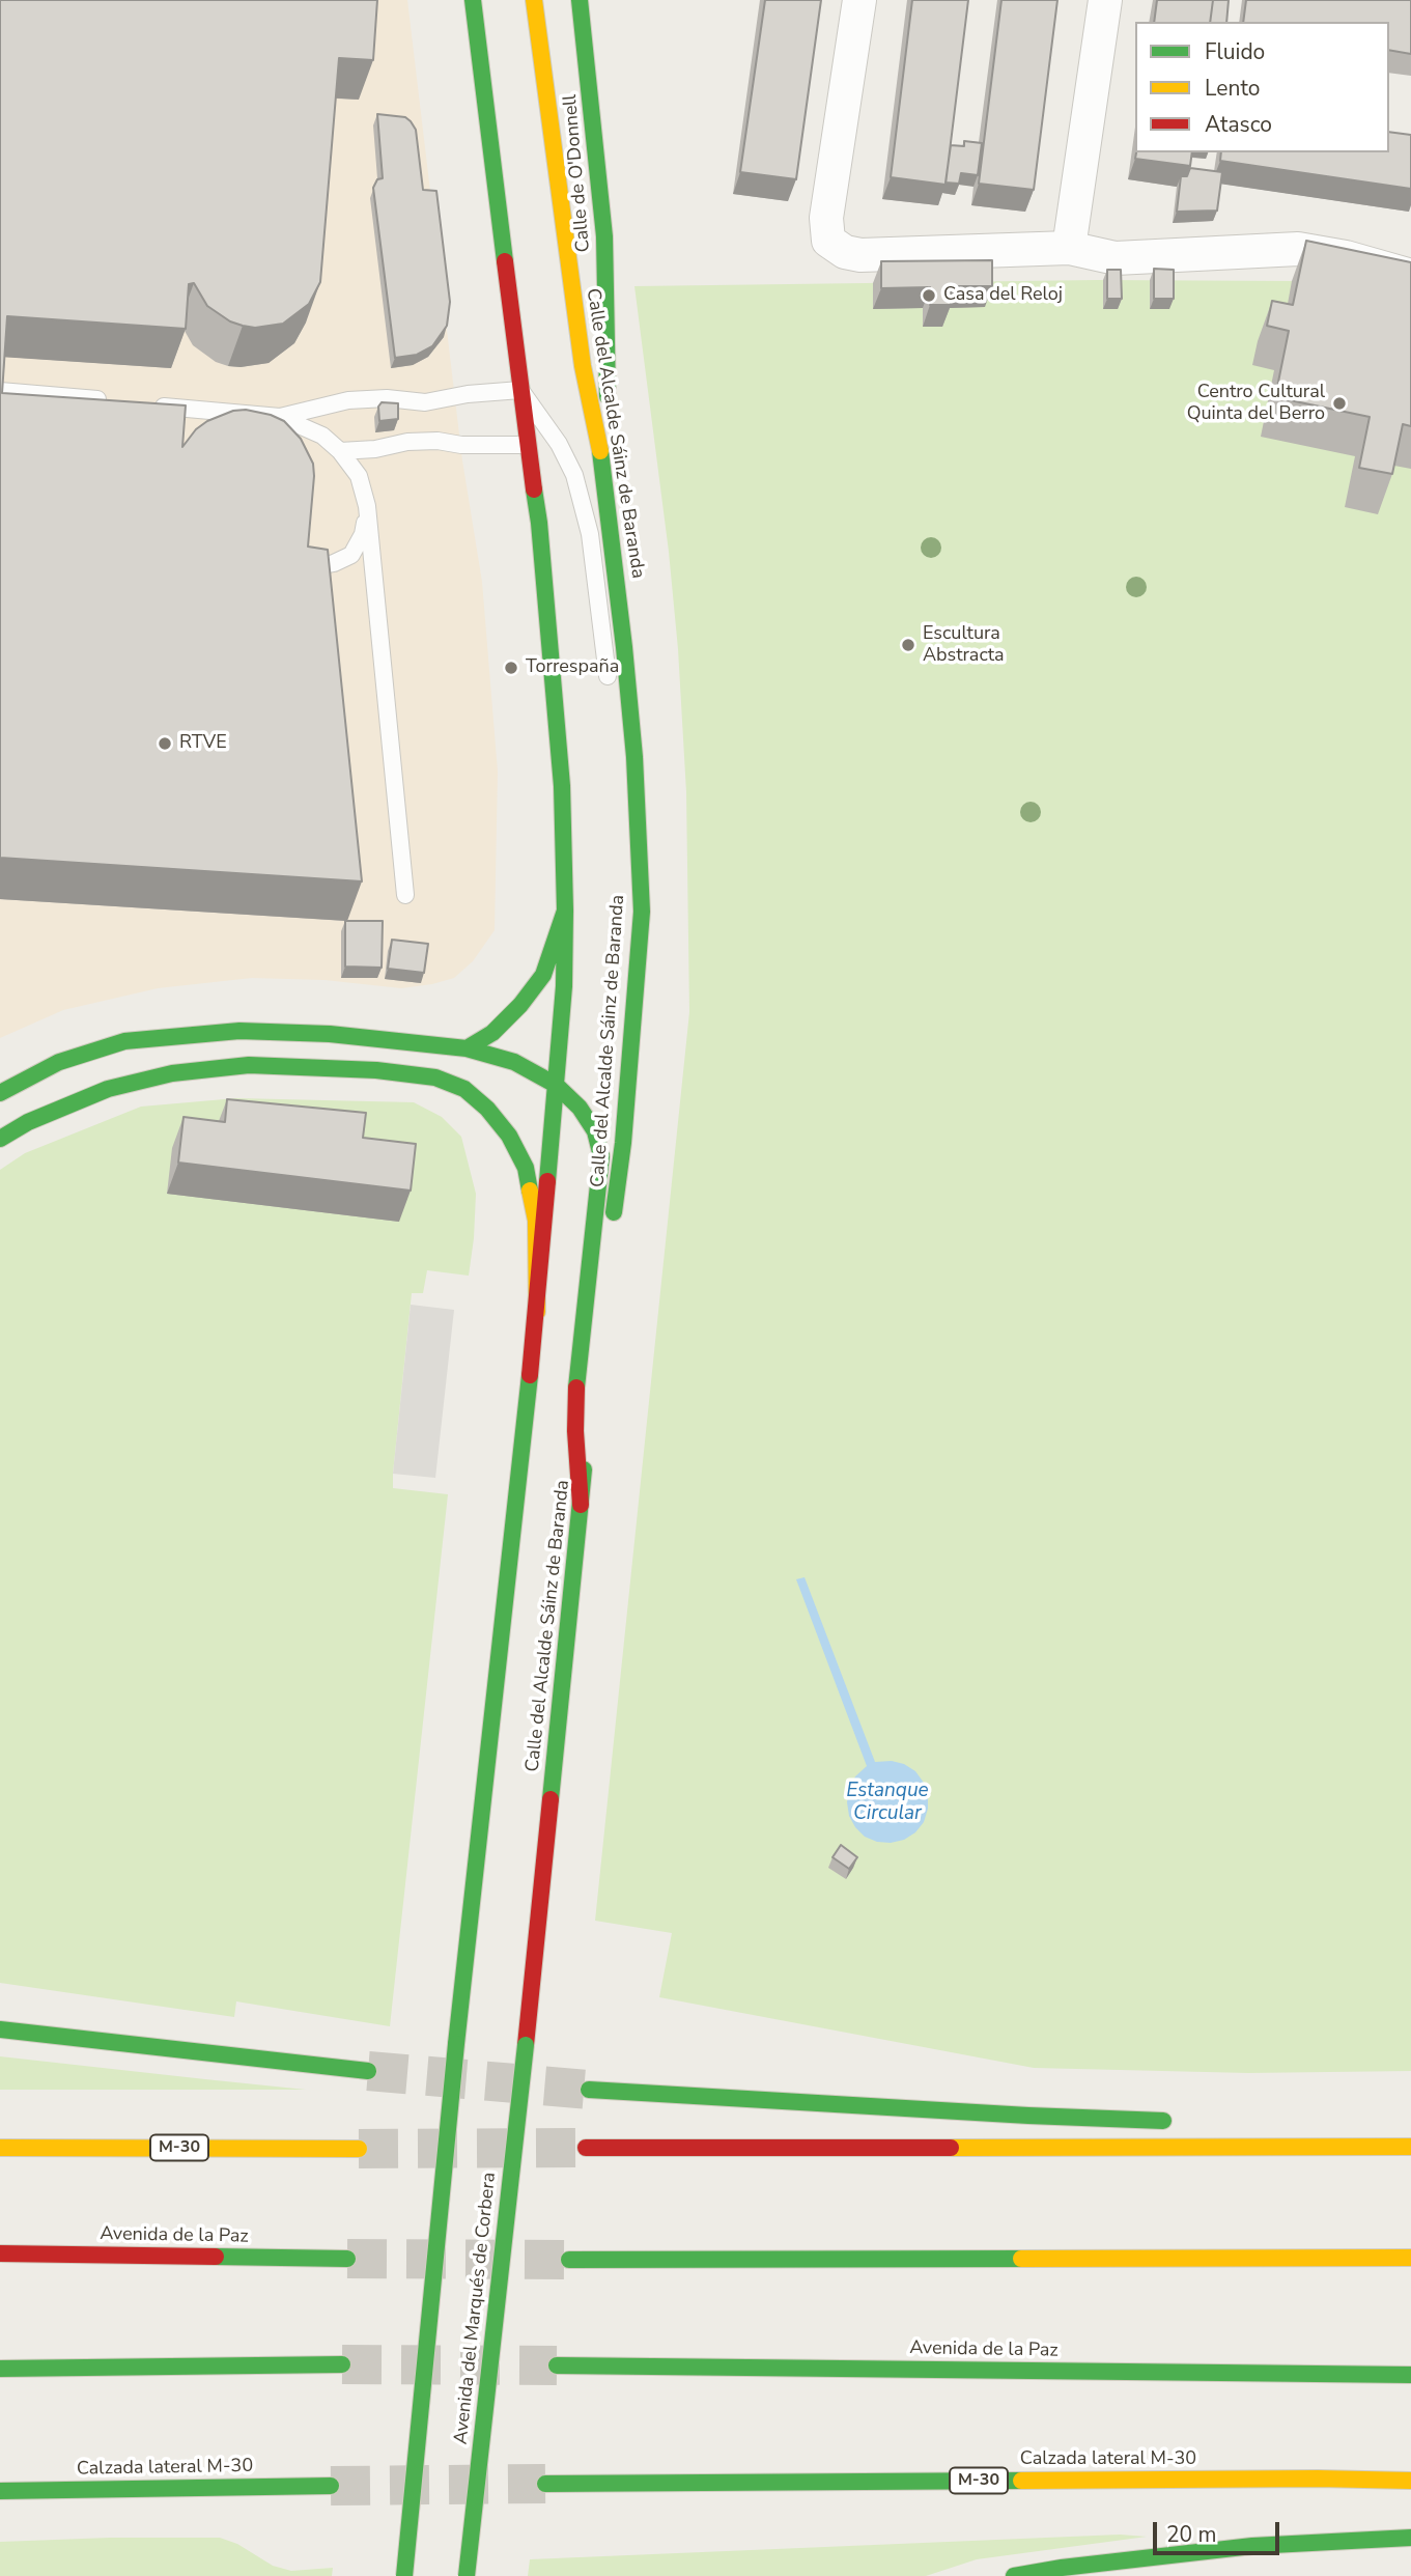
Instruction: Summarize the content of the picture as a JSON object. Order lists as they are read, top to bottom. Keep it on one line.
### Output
{"streets":{"main road":["Calle de O'Donnell","Calle del Alcalde Sáinz de Baranda","M-30","Avenida de la Paz","Avenida del Marqués de Corbera","Calzada lateral M-30"]},"crossings":[["Calle de O'Donnell","Calle del Alcalde Sáinz de Baranda"],["Calle del Alcalde Sáinz de Baranda","Avenida del Marqués de Corbera"]],"water":["Estanque Circular"],"places":["Casa del Reloj","Centro Cultural Quinta del Berro","Escultura Abstracta","Torrespaña","RTVE"],"legend":["Fluido","Lento","Atasco"],"scale_bar":"20 m"}
